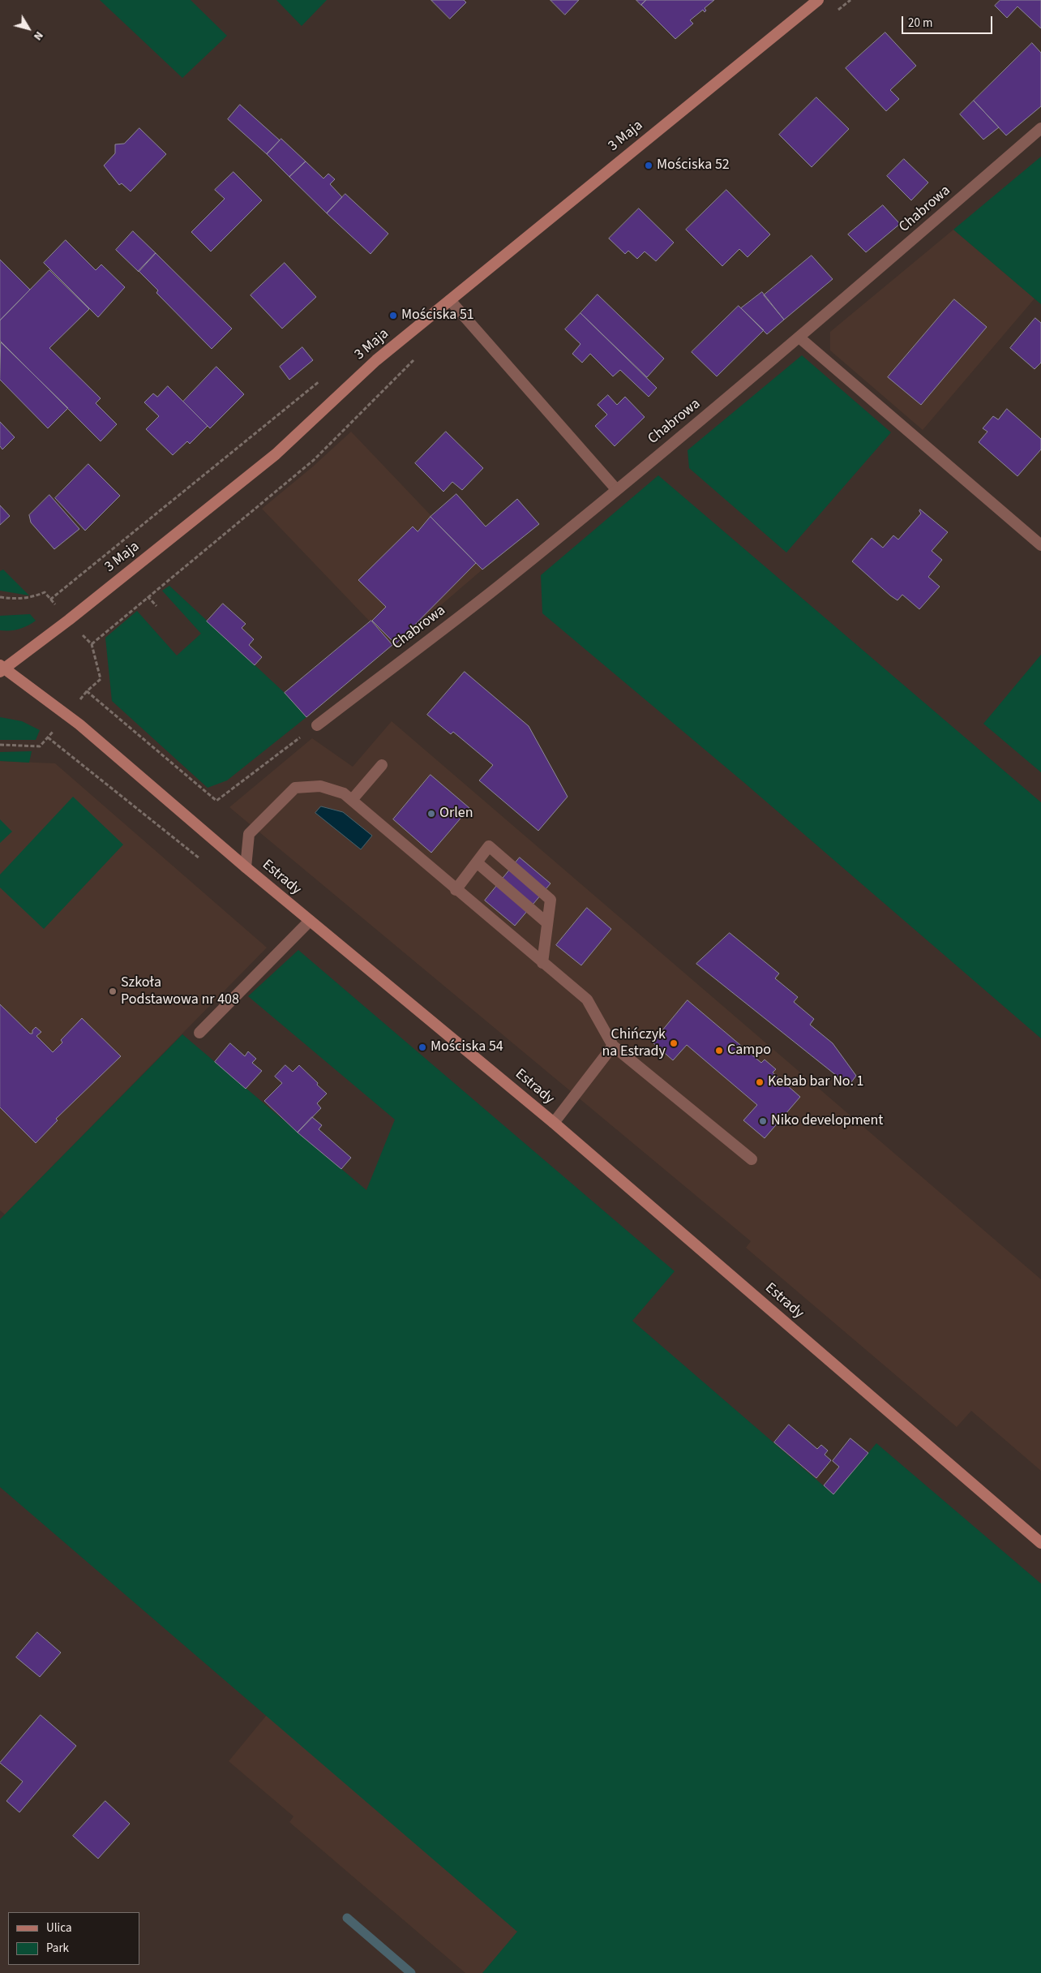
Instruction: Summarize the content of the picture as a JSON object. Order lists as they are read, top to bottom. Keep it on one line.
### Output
{"streets":{"main road":["3 Maja","Estrady"],"street":["Chabrowa"]},"crossings":[["3 Maja","Estrady"]],"places":["Mościska 52","Mościska 51","Orlen","Szkoła Podstawowa nr 408","Chińczyk na Estrady","Mościska 54","Campo","Kebab bar No. 1","Niko development"],"legend":["Ulica","Park"],"scale_bar":"20 m","north":"bottom right"}
